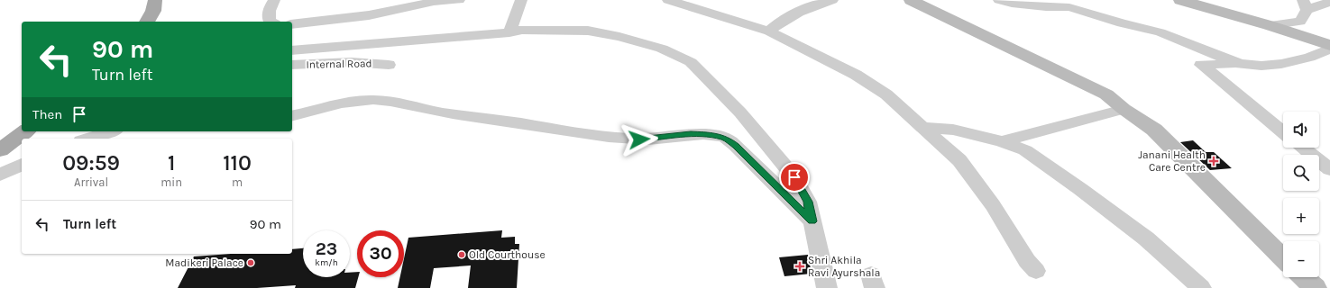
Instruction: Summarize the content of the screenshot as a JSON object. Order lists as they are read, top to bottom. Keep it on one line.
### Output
{"streets":{"street":["Internal Road"]},"places":{"health":["Janani Health Care Centre","Shri Akhila Ravi Ayurshala"],"other":["Old Courthouse","Madikeri Palace"]},"page":{"turn":["90 m","Turn left"],"then":"Then","map_buttons":["+","−"],"eta":["09:59","Arrival","1","min","110","m"],"list":[{"name":"Turn left","value":"90 m"}],"speed":"23 km/h","limit":"30"}}
